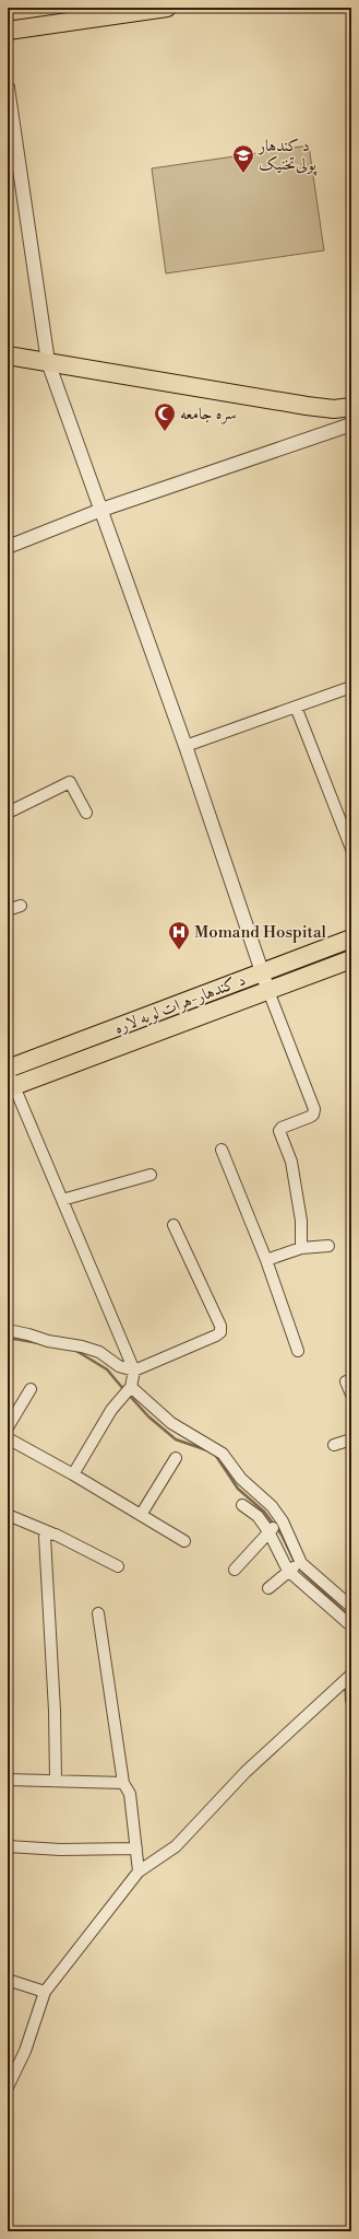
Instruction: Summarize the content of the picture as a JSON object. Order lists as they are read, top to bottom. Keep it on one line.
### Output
{"streets":{"main road":["د کندهار-هرات لويه لاره"]},"places":{"school or university":["د کندهار پولی‌تخنیک"],"mosque":["سره جامعه"],"hospital":["Momand Hospital"]}}
